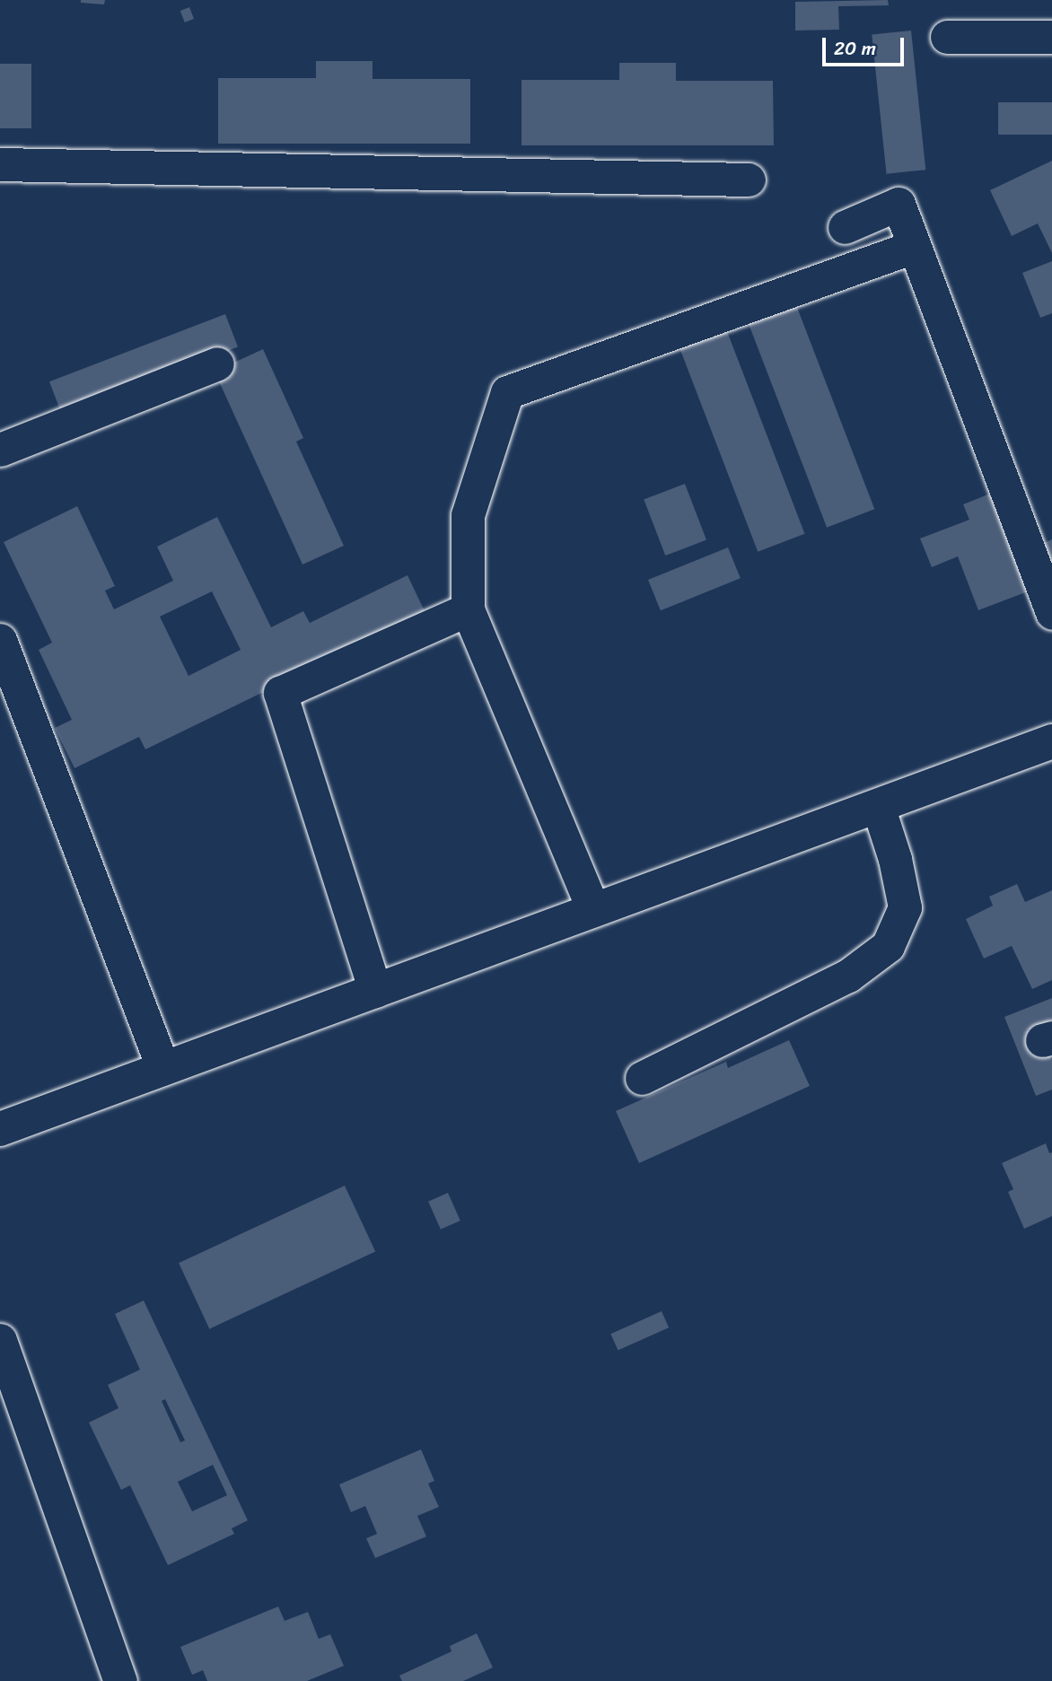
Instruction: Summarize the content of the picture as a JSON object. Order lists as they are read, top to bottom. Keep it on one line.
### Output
{"scale_bar":"20 m"}
